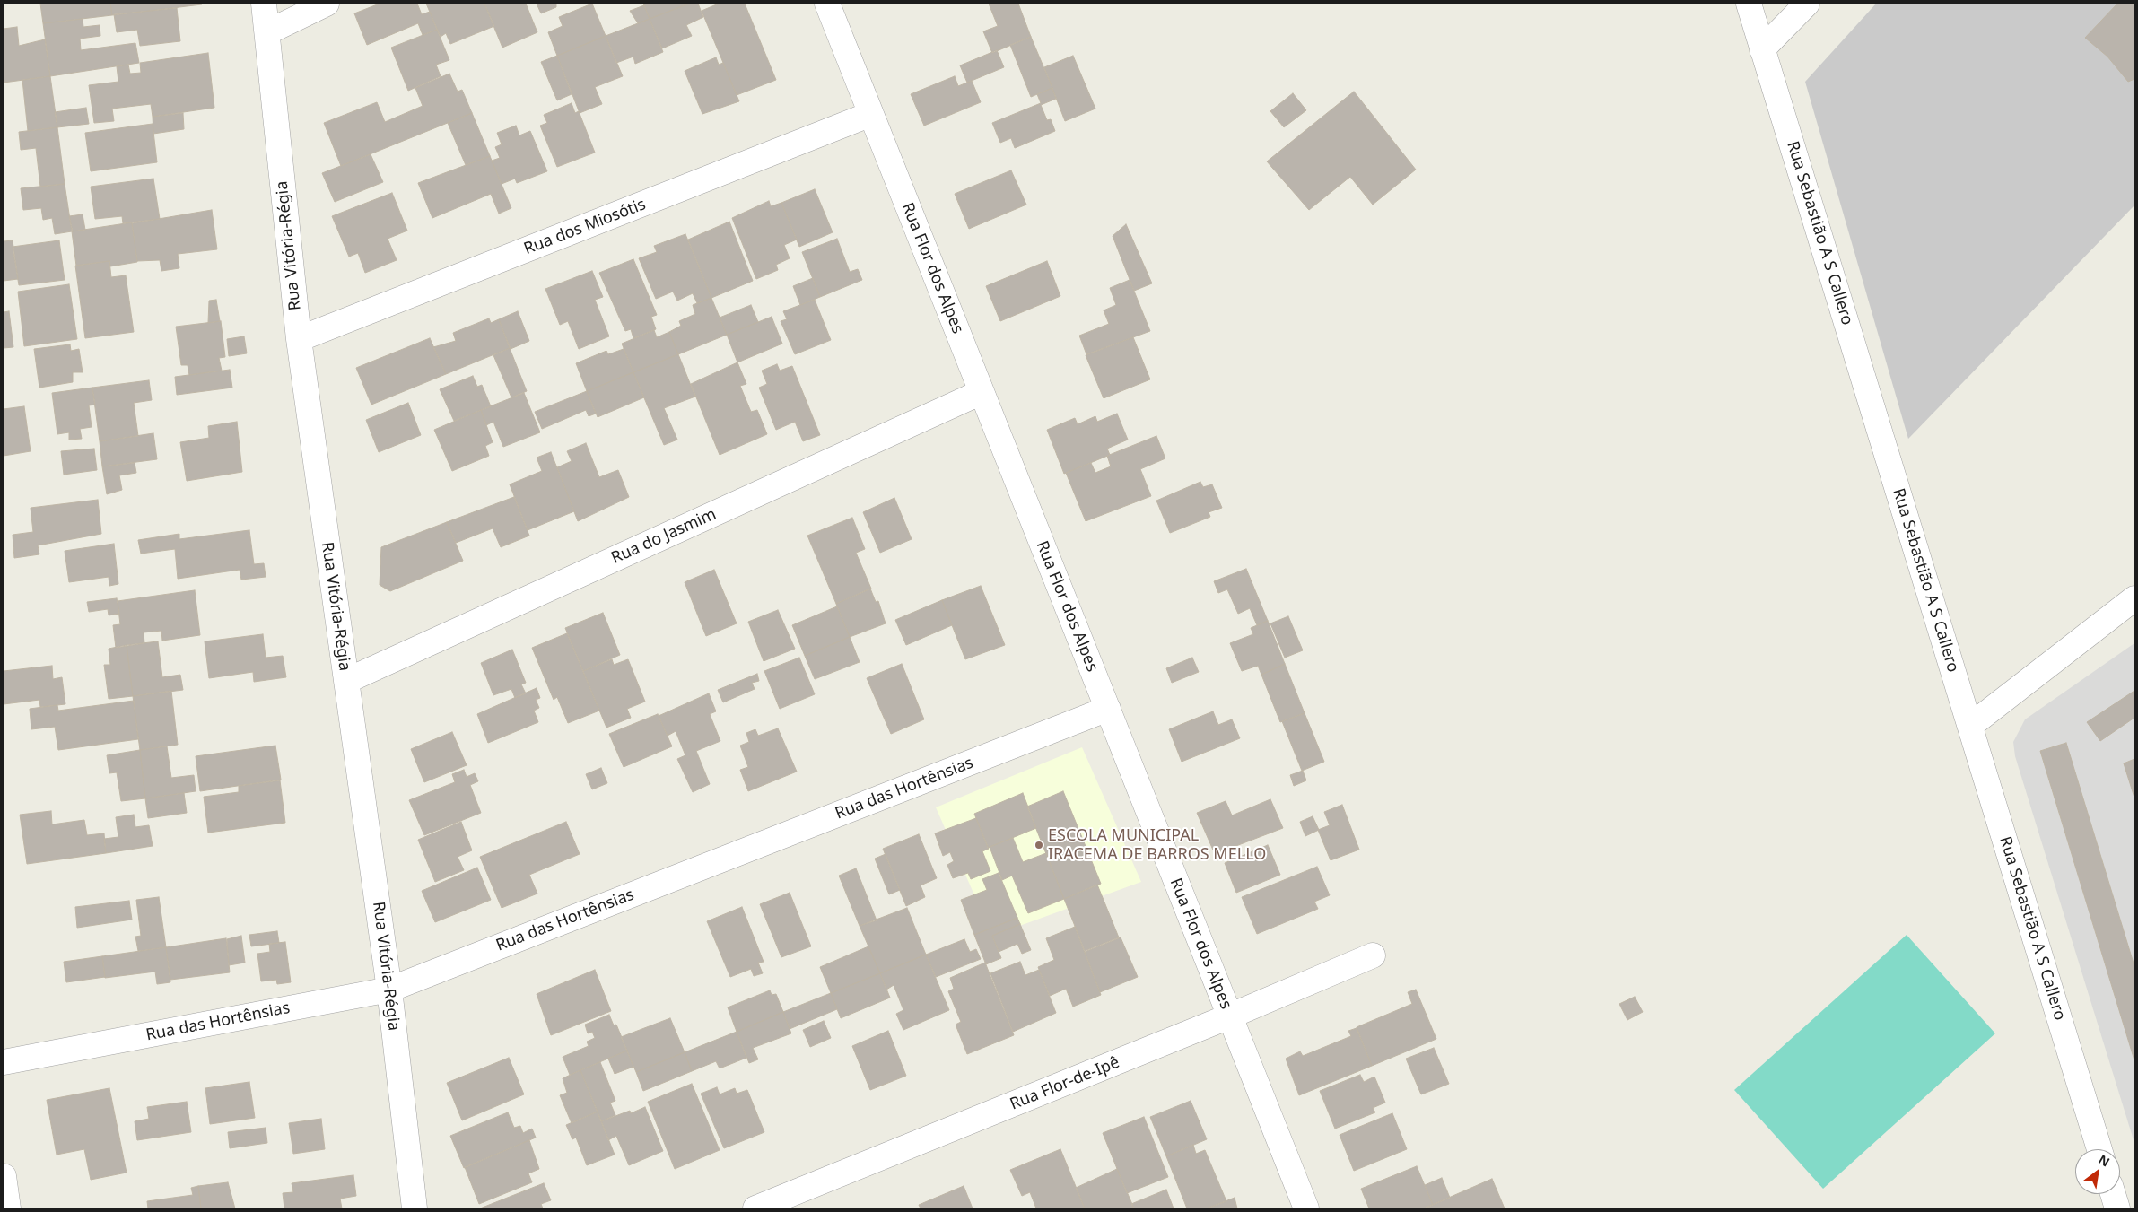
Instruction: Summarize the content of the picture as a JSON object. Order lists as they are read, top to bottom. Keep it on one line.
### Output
{"streets":{"street":["Rua dos Miosótis","Rua Sebastião A S Callero","Rua Vitória-Régia","Rua Flor dos Alpes","Rua do Jasmim","Rua das Hortênsias","Rua Flor-de-Ipê"]},"crossings":[["Rua dos Miosótis","Rua Vitória-Régia"],["Rua dos Miosótis","Rua Flor dos Alpes"],["Rua Vitória-Régia","Rua do Jasmim"],["Rua Vitória-Régia","Rua das Hortênsias"],["Rua Flor dos Alpes","Rua do Jasmim"],["Rua Flor dos Alpes","Rua das Hortênsias"],["Rua Flor dos Alpes","Rua Flor-de-Ipê"]],"places":["ESCOLA MUNICIPAL IRACEMA DE BARROS MELLO"],"north":"top right"}
